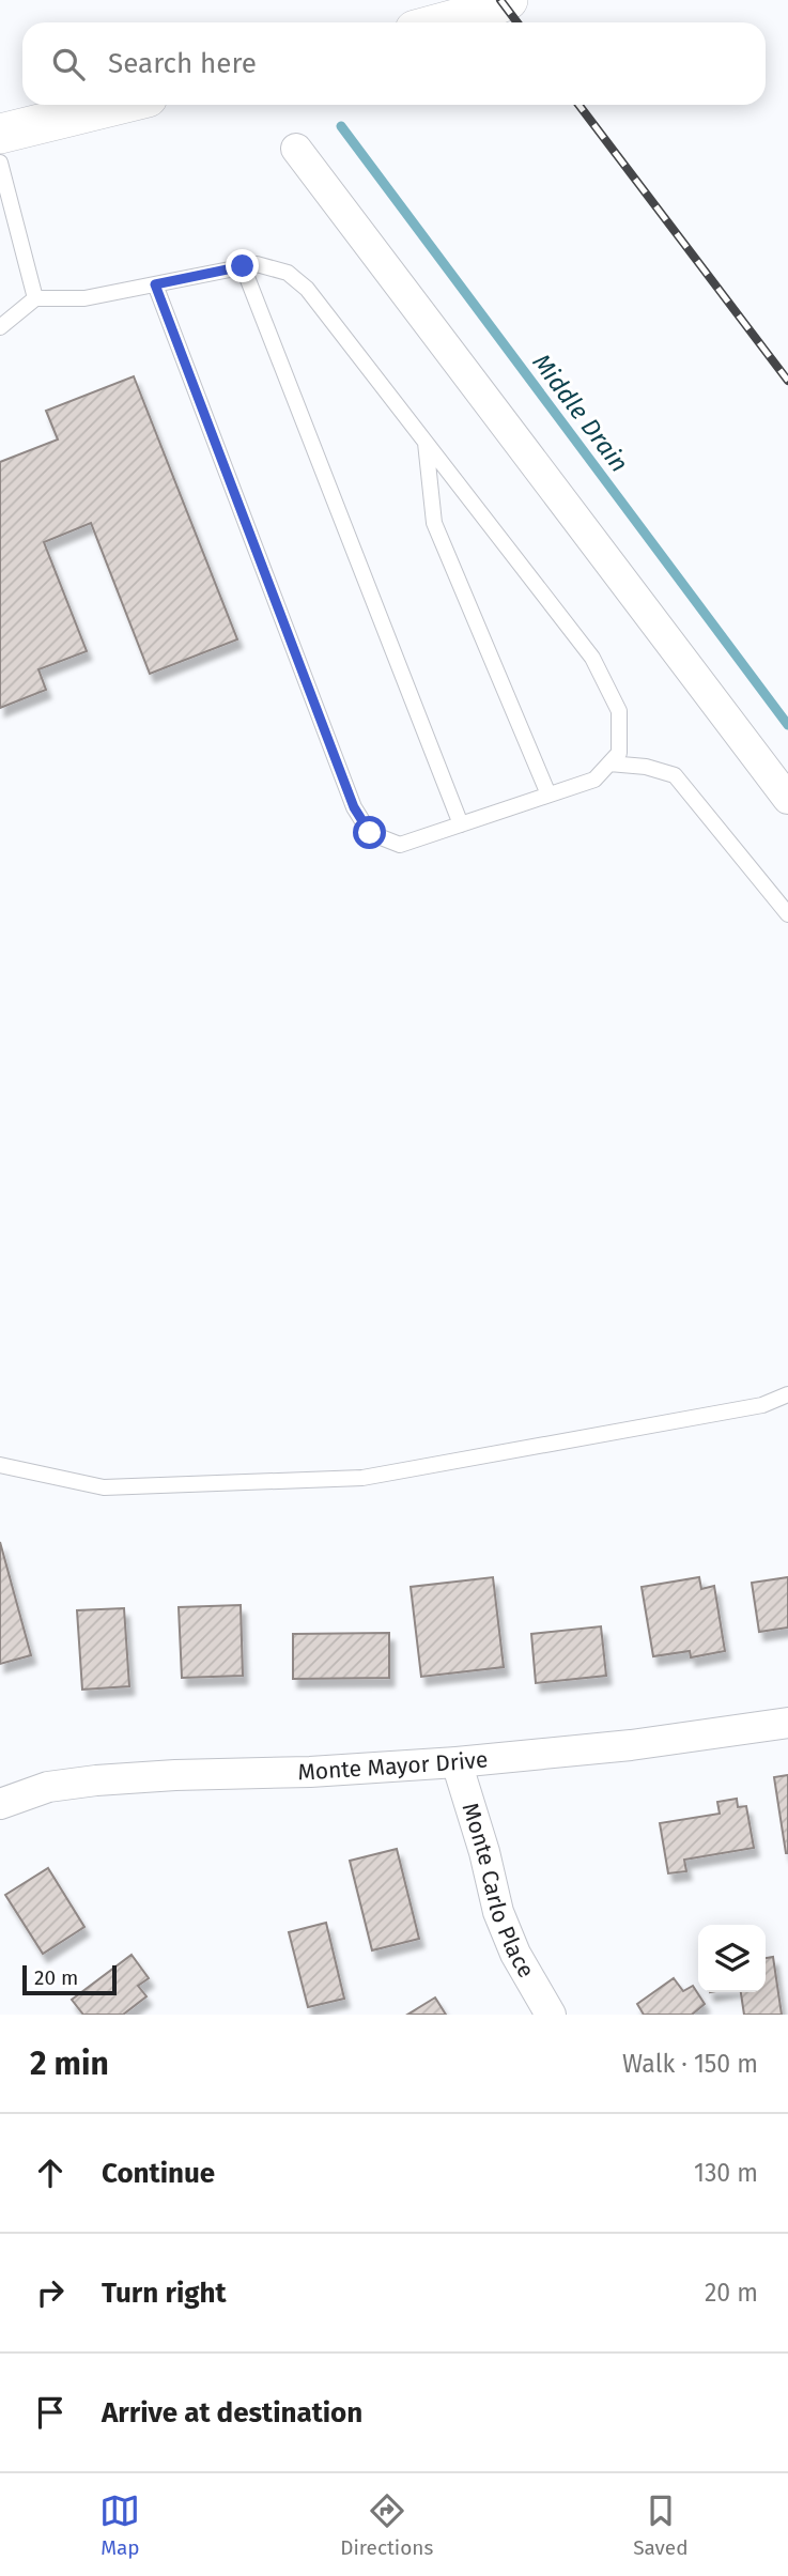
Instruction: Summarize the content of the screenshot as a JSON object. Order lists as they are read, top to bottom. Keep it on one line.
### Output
{"streets":{"street":["Monte Mayor Drive","Monte Carlo Place"]},"crossings":[["Monte Mayor Drive","Monte Carlo Place"]],"water":["Middle Drain"],"scale_bar":"20 m","page":{"search":"Search here","scale":"20 m","heading":["2 min","Walk · 150 m"],"list":[["Continue","130 m"],["Turn right","20 m"],"Arrive at destination"],"nav":["Map","Directions","Saved"]}}
